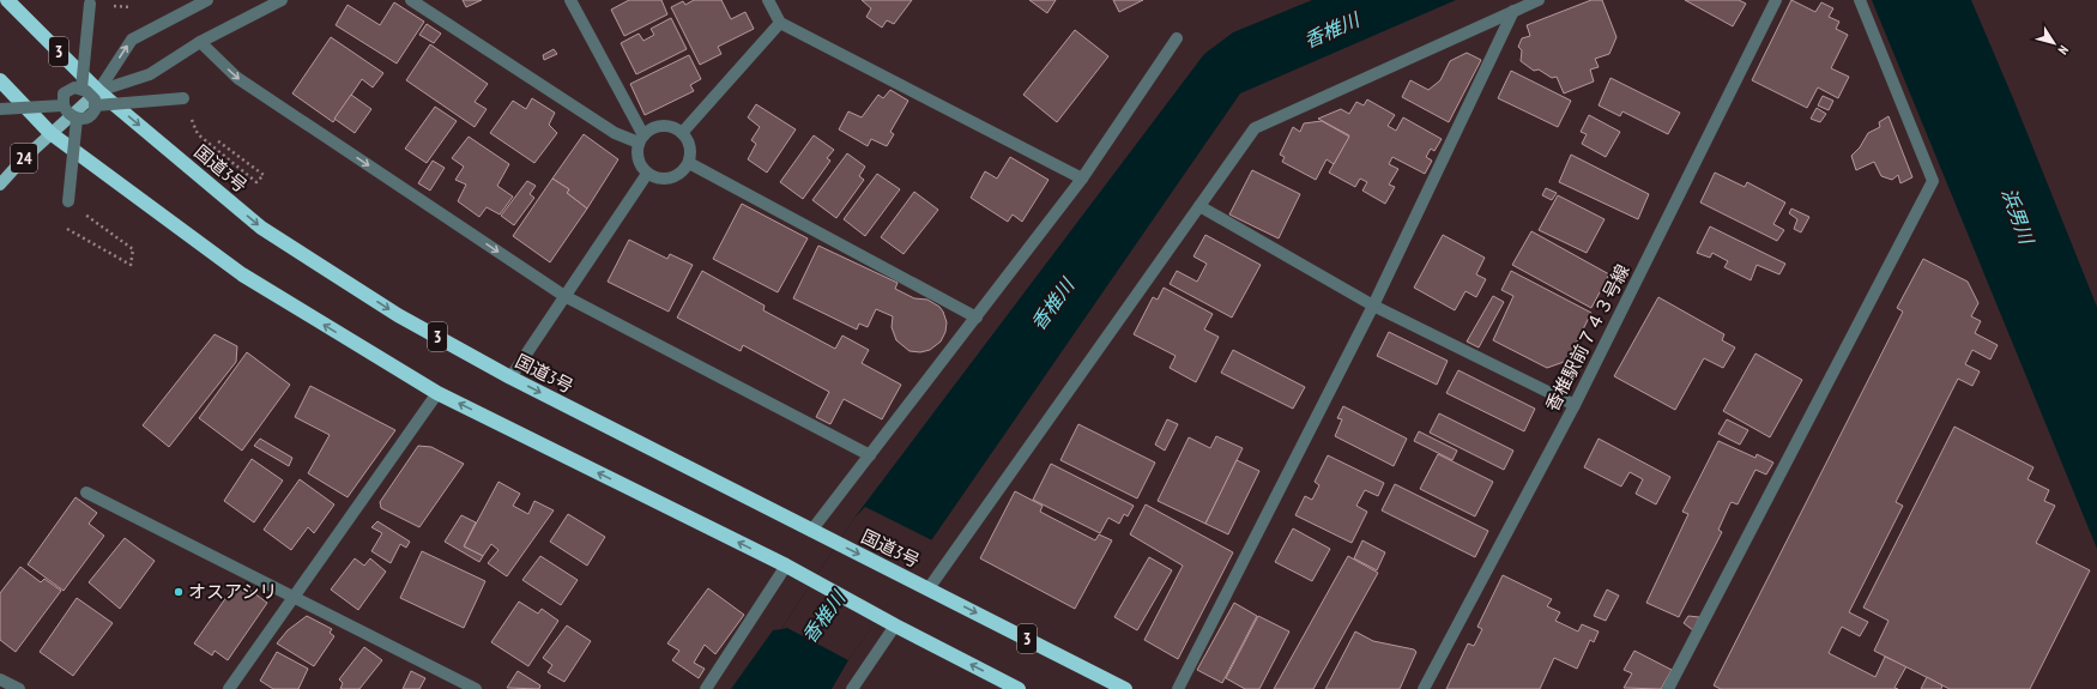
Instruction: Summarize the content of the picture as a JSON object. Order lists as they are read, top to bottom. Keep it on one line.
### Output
{"streets":{"highway":["3","国道3号"],"main road":["24"],"street":["香椎駅前７４３号線"]},"crossings":[["24","国道3号"]],"water":["香椎川","浜男川"],"places":["オスアシリ"],"north":"bottom right"}
